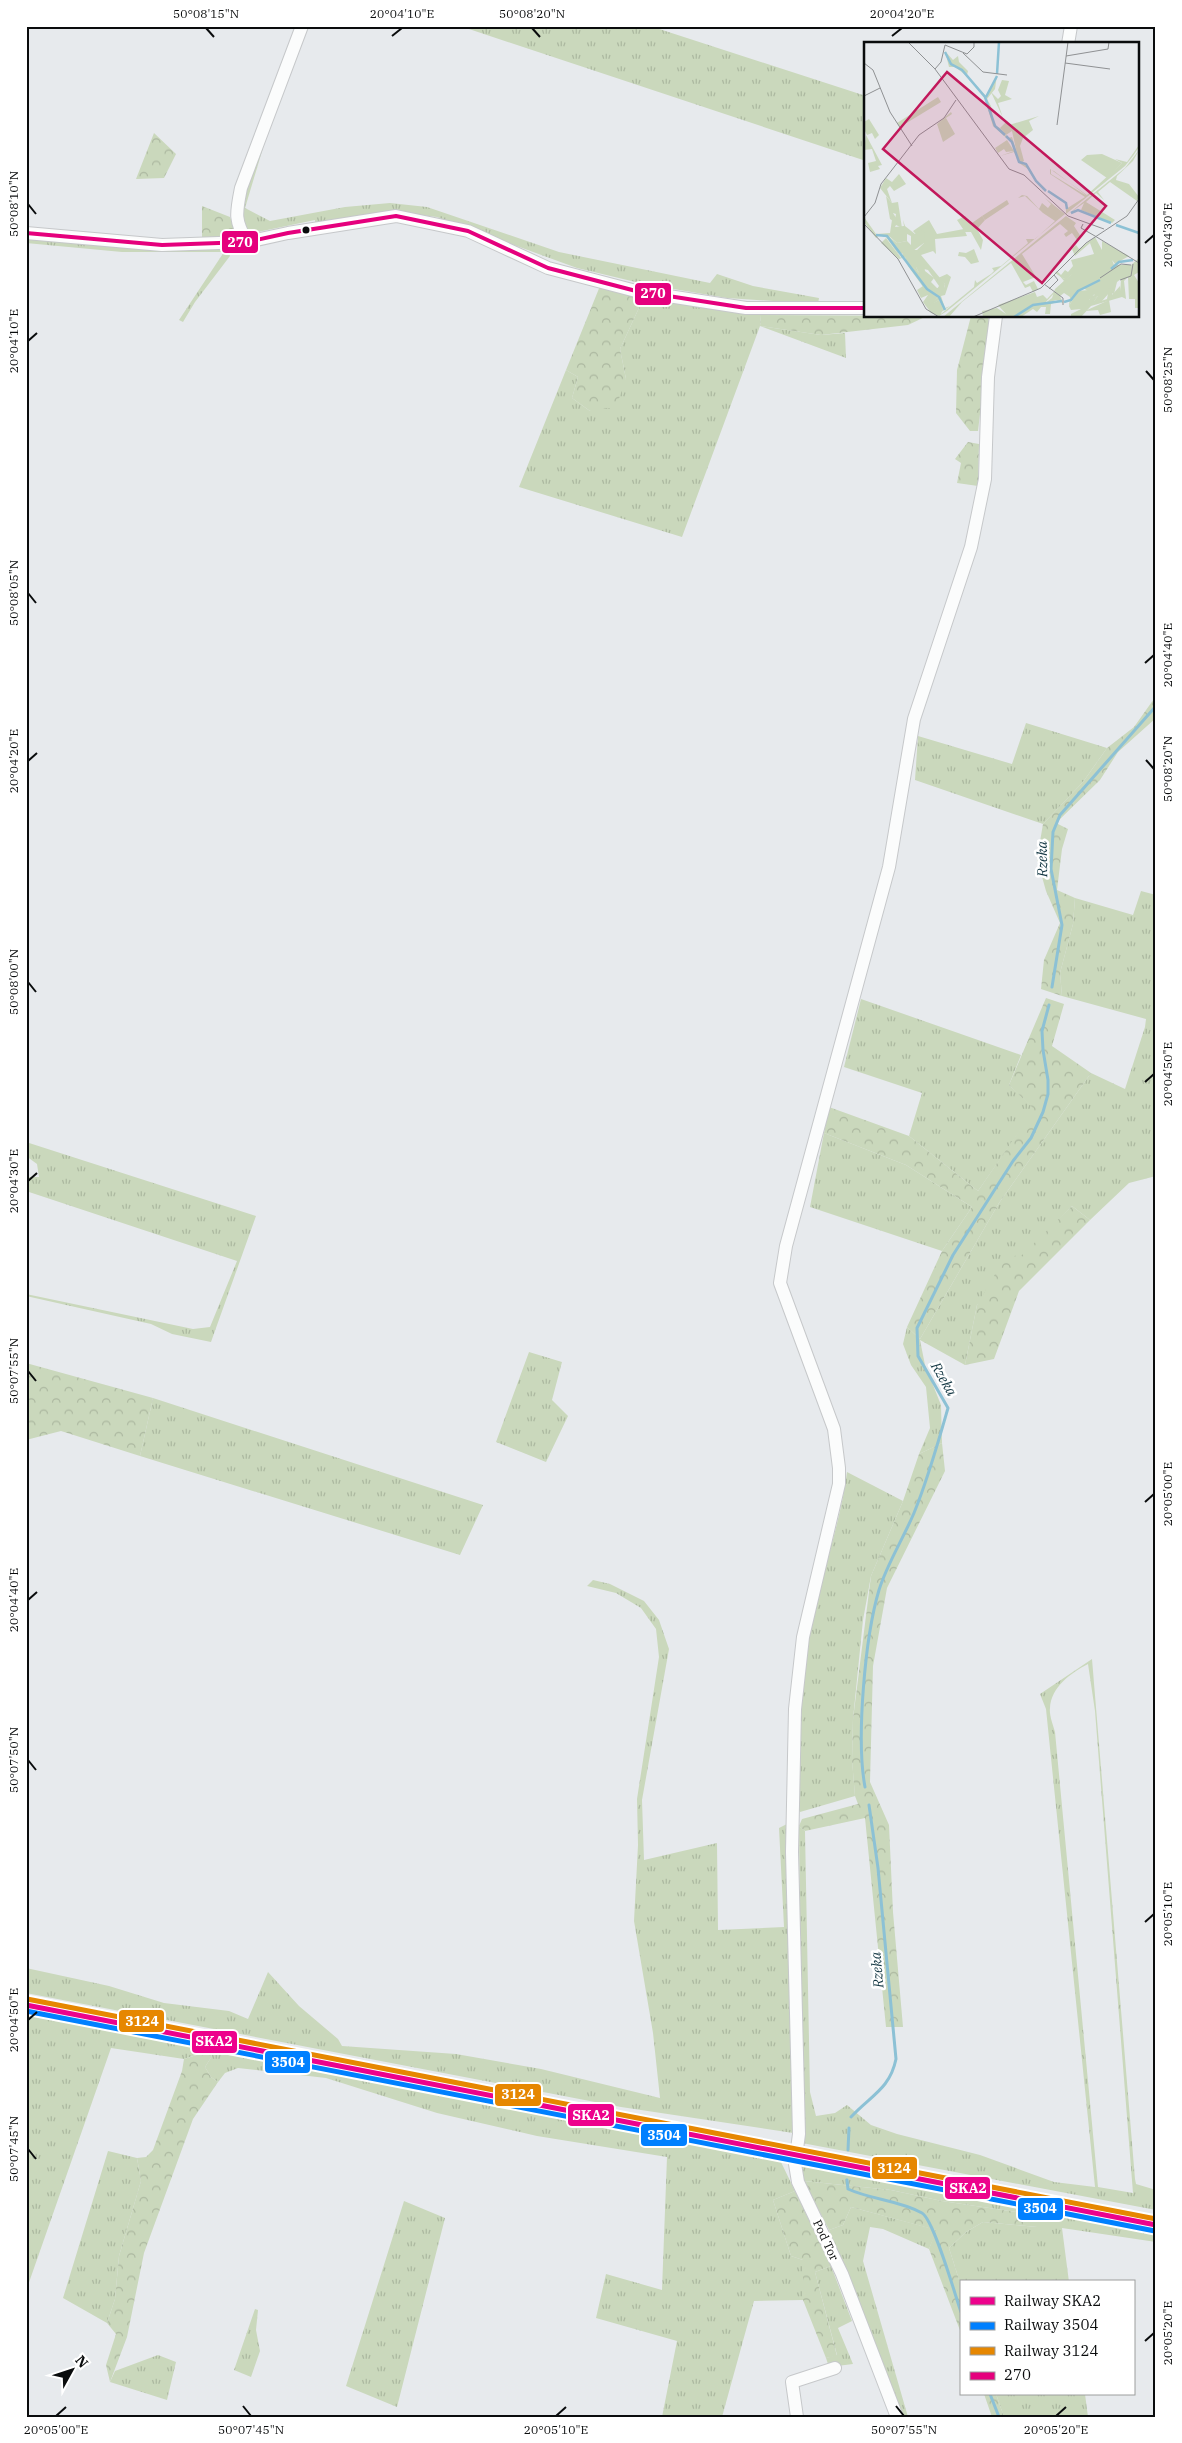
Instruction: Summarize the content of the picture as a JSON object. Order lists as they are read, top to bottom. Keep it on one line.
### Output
{"streets":{"street":["Pod Tor"]},"water":["Rzeka"],"lines":["transit line 270","rail line 3124","rail line SKA2","rail line 3504"],"legend":["Railway SKA2","Railway 3504","Railway 3124","270"],"north":"top right","coordinates":["50°08'15\"N","20°04'10\"E","50°08'20\"N","20°04'20\"E","50°08'10\"N","20°04'30\"E","50°08'25\"N","50°08'05\"N","20°04'40\"E","50°08'00\"N","20°04'50\"E","50°07'55\"N","20°05'00\"E","50°07'50\"N","20°05'10\"E","50°07'45\"N","20°05'20\"E"]}
